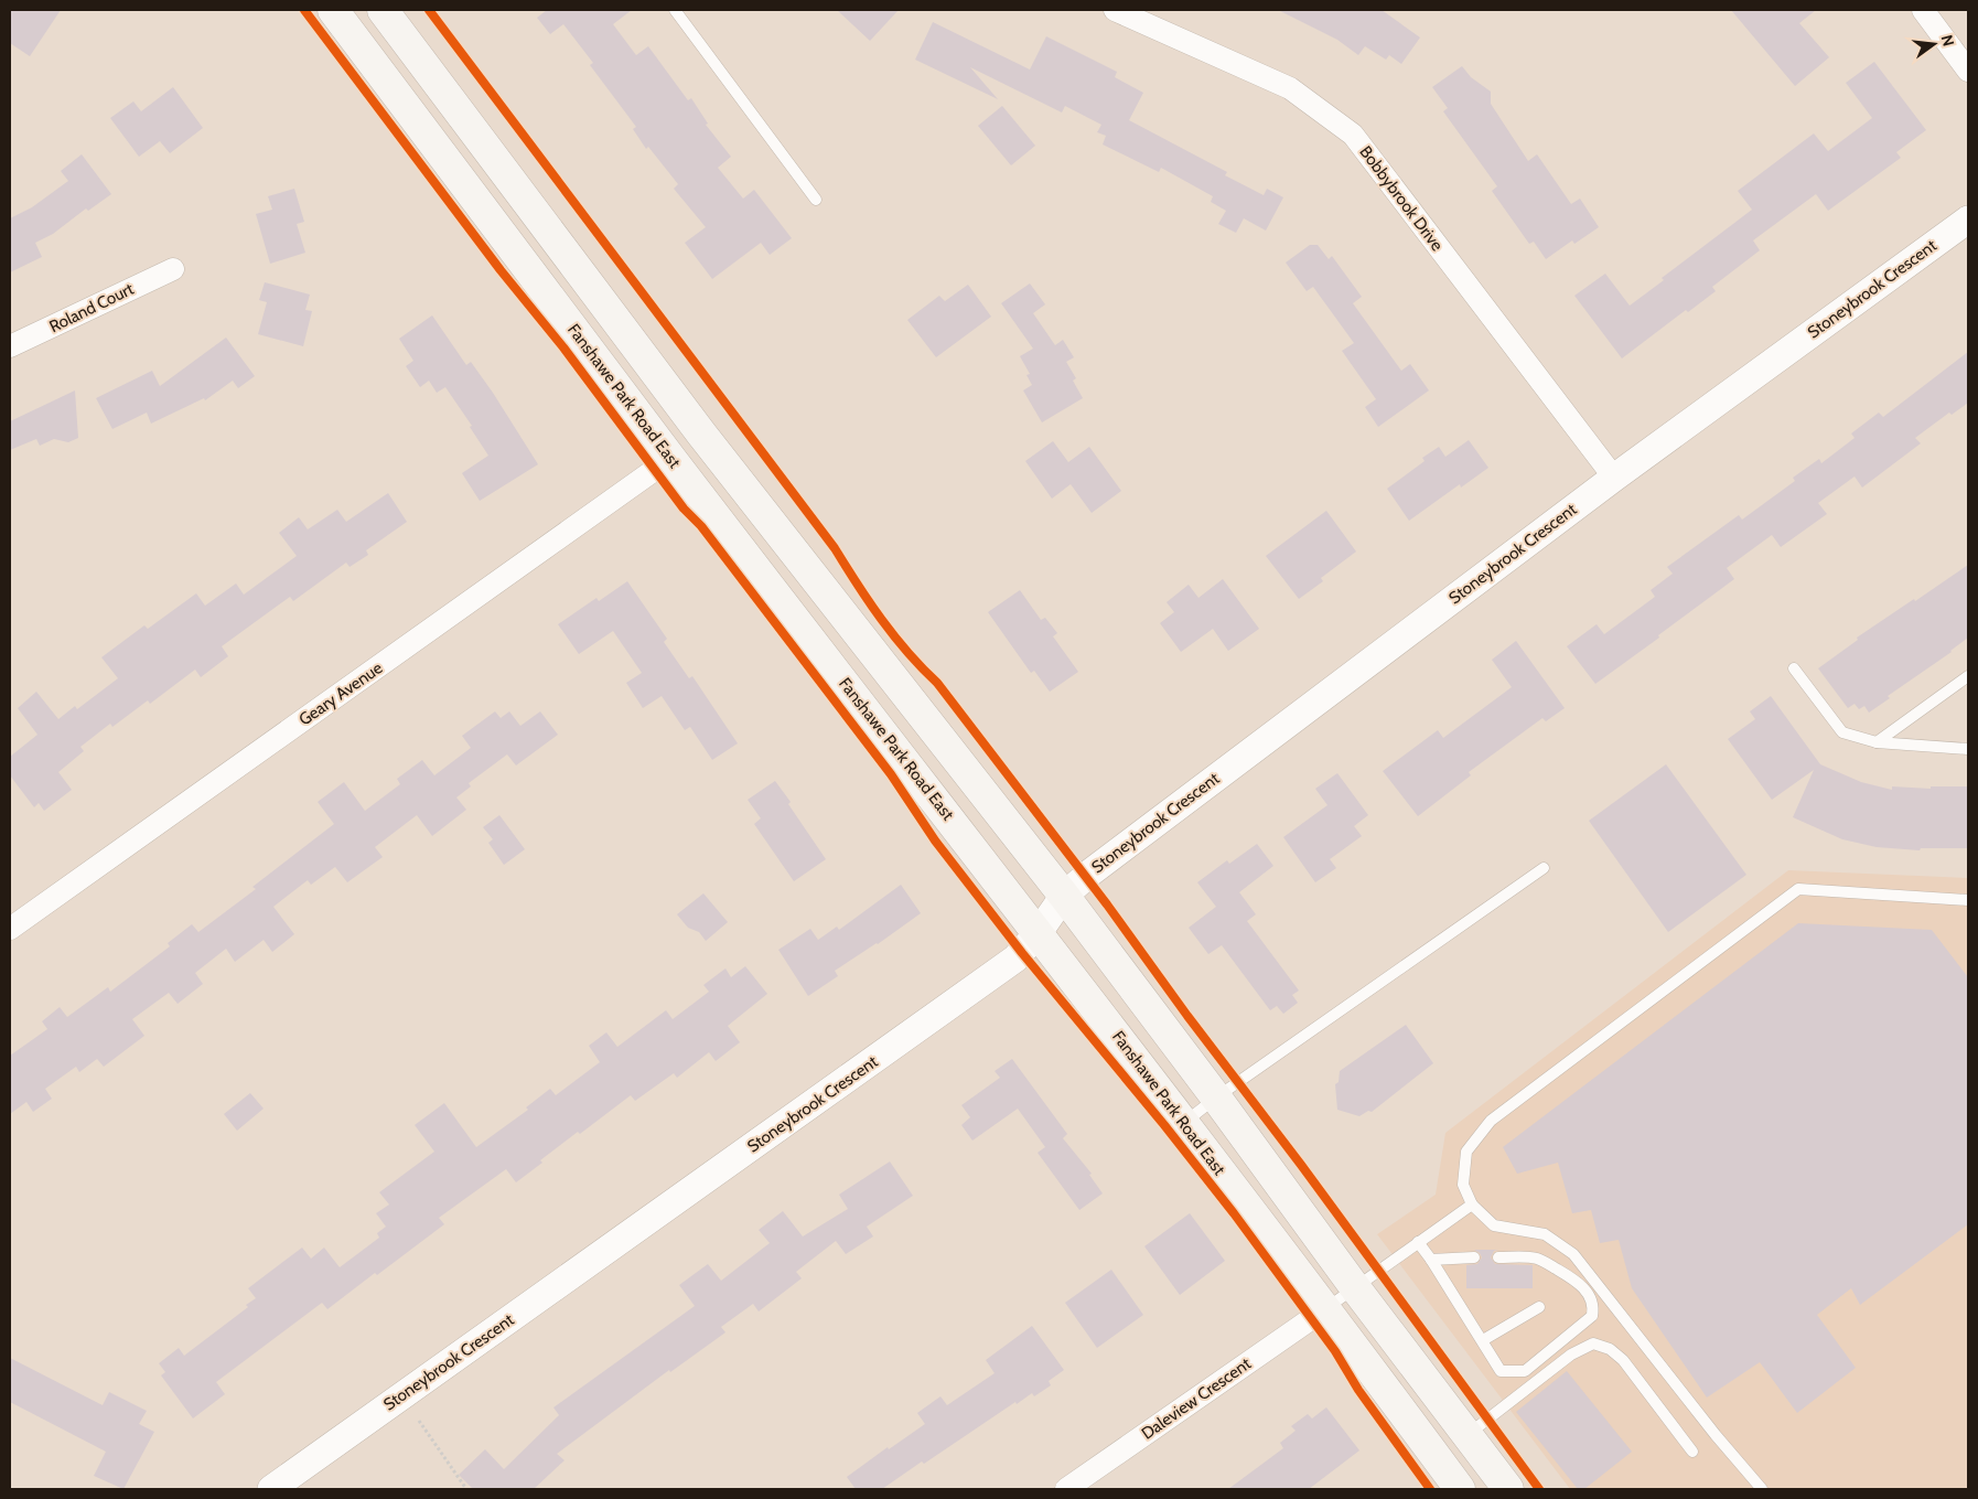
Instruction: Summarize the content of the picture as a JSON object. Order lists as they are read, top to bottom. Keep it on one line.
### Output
{"streets":{"main road":["Fanshawe Park Road East"],"street":["Bobbybrook Drive","Stoneybrook Crescent","Roland Court","Geary Avenue","Daleview Crescent"]},"crossings":[["Bobbybrook Drive","Stoneybrook Crescent"],["Stoneybrook Crescent","Fanshawe Park Road East"],["Fanshawe Park Road East","Geary Avenue"],["Fanshawe Park Road East","Daleview Crescent"]],"north":"right"}
